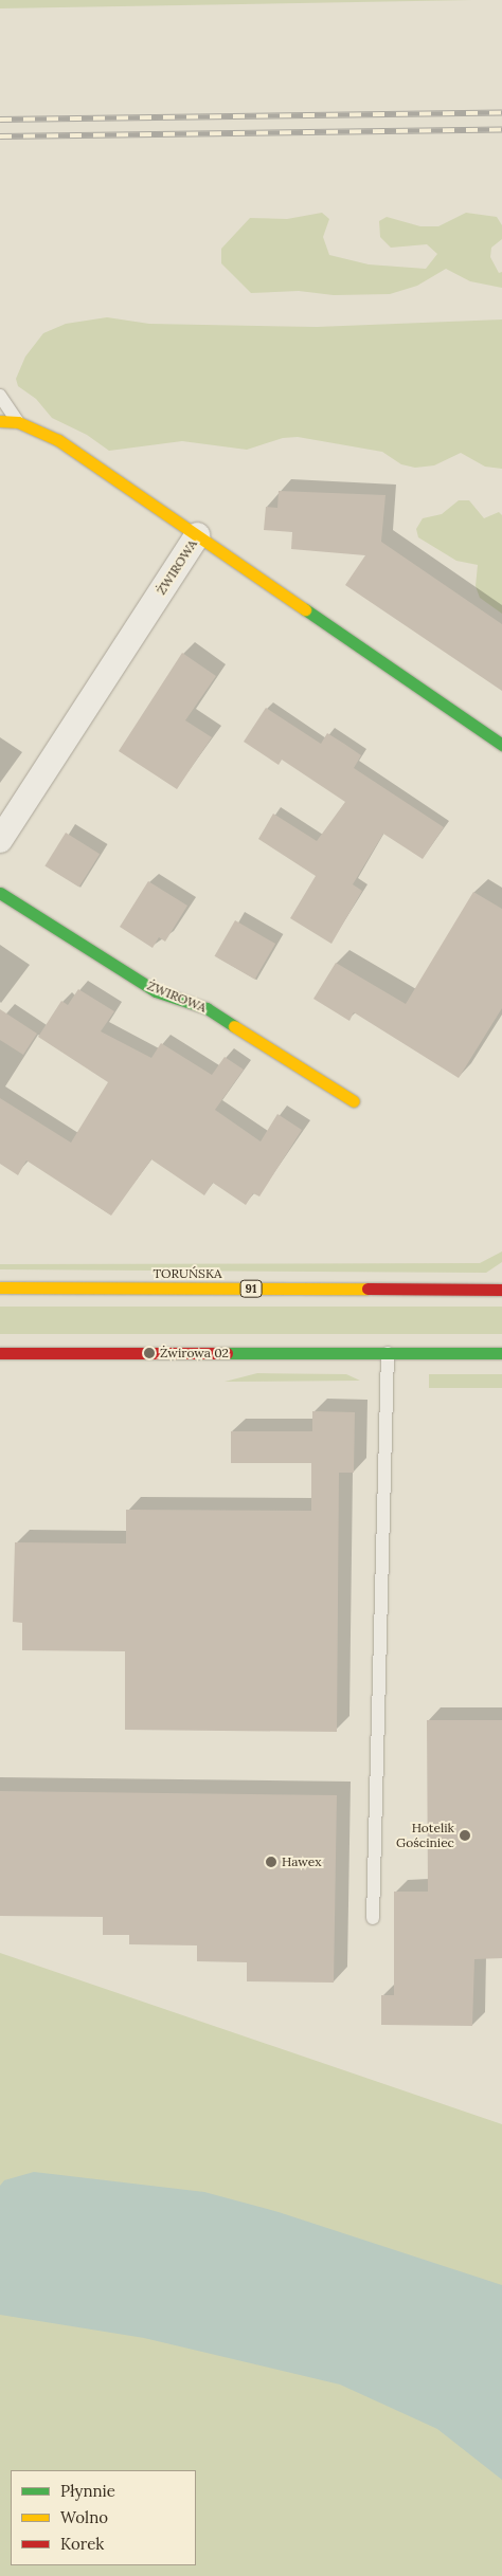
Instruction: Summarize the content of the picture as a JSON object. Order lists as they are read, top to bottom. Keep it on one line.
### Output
{"streets":{"street":["ŻWIROWA","TORUŃSKA","91"]},"places":["Żwirowa 02","Hotelik Gościniec","Hawex"],"legend":["Płynnie","Wolno","Korek"]}
